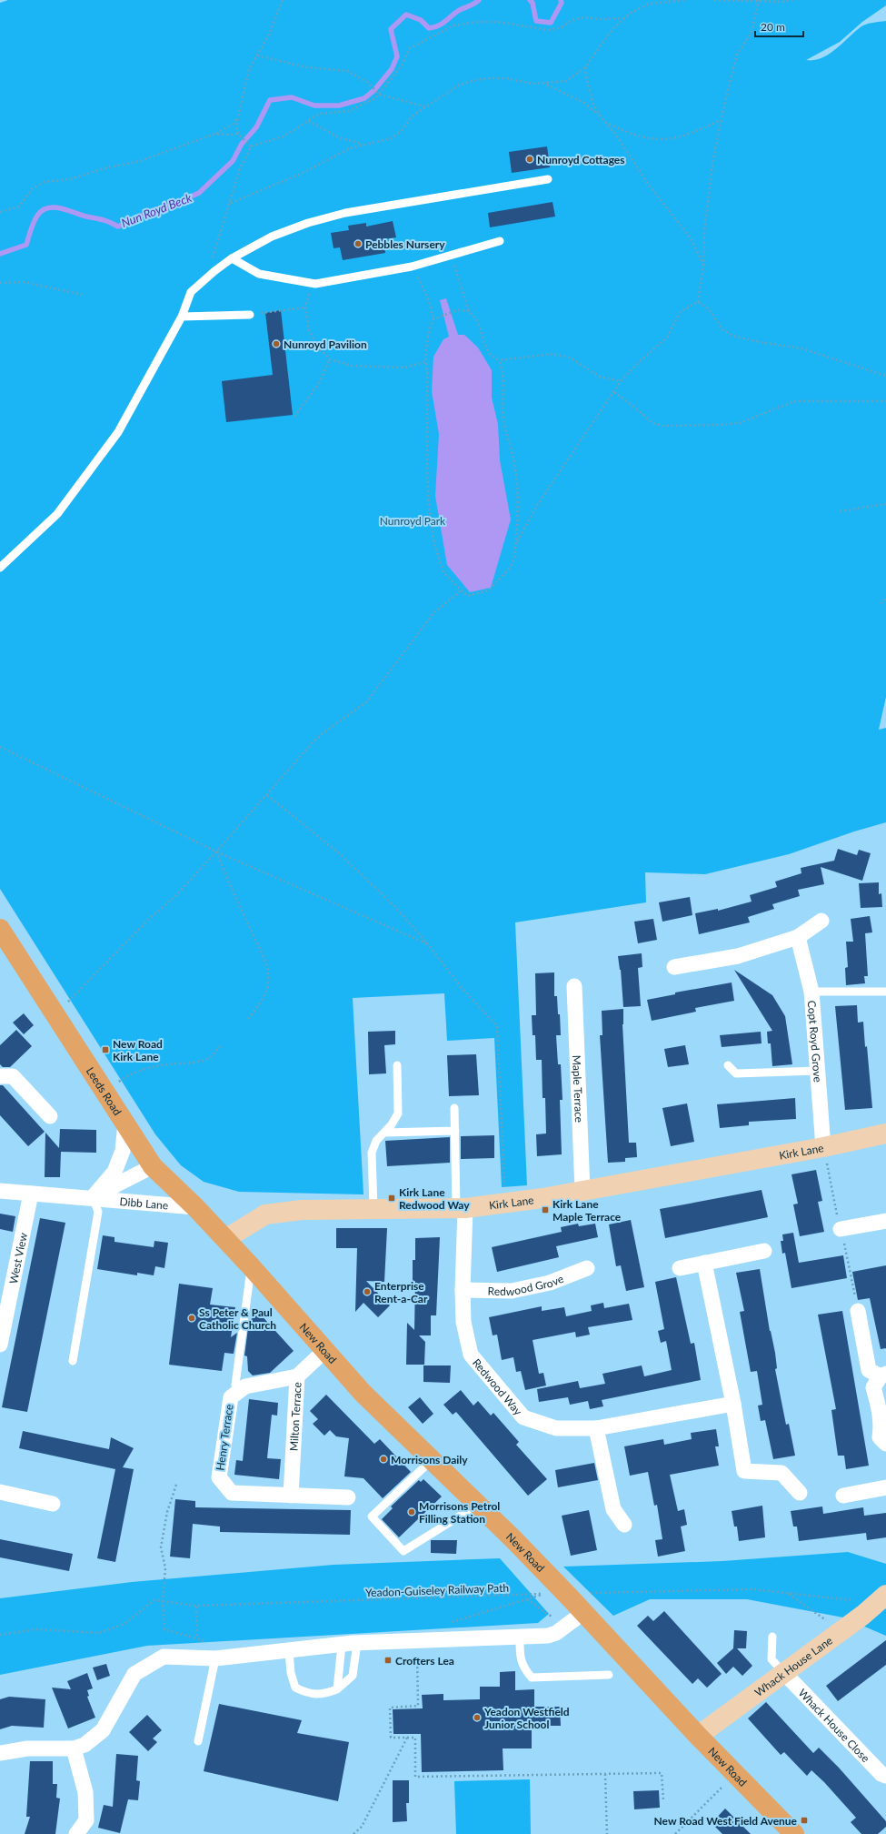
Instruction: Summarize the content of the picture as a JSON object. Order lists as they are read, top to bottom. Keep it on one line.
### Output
{"streets":{"main road":["Leeds Road","New Road"],"street":["Copt Royd Grove","Maple Terrace","Kirk Lane","Dibb Lane","West View","Redwood Grove","Redwood Way","Milton Terrace","Henry Terrace","Whack House Lane","Whack House Close"],"path":["Yeadon-Guiseley Railway Path"]},"crossings":[["Copt Royd Grove","Kirk Lane"],["Maple Terrace","Kirk Lane"],["Leeds Road","Kirk Lane"],["Leeds Road","Dibb Lane"],["Leeds Road","New Road"],["Kirk Lane","New Road"],["Kirk Lane","Redwood Way"],["Dibb Lane","West View"],["Redwood Grove","Redwood Way"],["New Road","Milton Terrace"],["New Road","Whack House Lane"],["Milton Terrace","Henry Terrace"],["Whack House Lane","Whack House Close"]],"water":["Nun Royd Beck"],"parks":["Nunroyd Park"],"places":{"other":["Nunroyd Cottages","Pebbles Nursery","Nunroyd Pavilion","Enterprise Rent-a-Car","Ss Peter & Paul Catholic Church","Morrisons Daily","Morrisons Petrol Filling Station","Yeadon Westfield Junior School"],"transit":["New Road Kirk Lane","Kirk Lane Redwood Way","Kirk Lane Maple Terrace","Crofters Lea","New Road West Field Avenue"]},"scale_bar":"20 m"}
